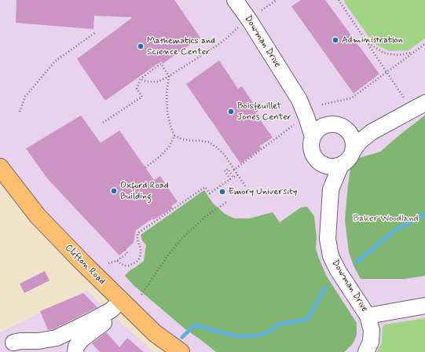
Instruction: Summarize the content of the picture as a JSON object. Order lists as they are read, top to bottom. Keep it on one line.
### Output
{"streets":{"street":["Dowman Drive"]},"parks":["Baker Woodland"],"places":["Administration","Mathematics and Science Center","Boisfeuillet Jones Center","Oxford Road Building","Emory University"]}
